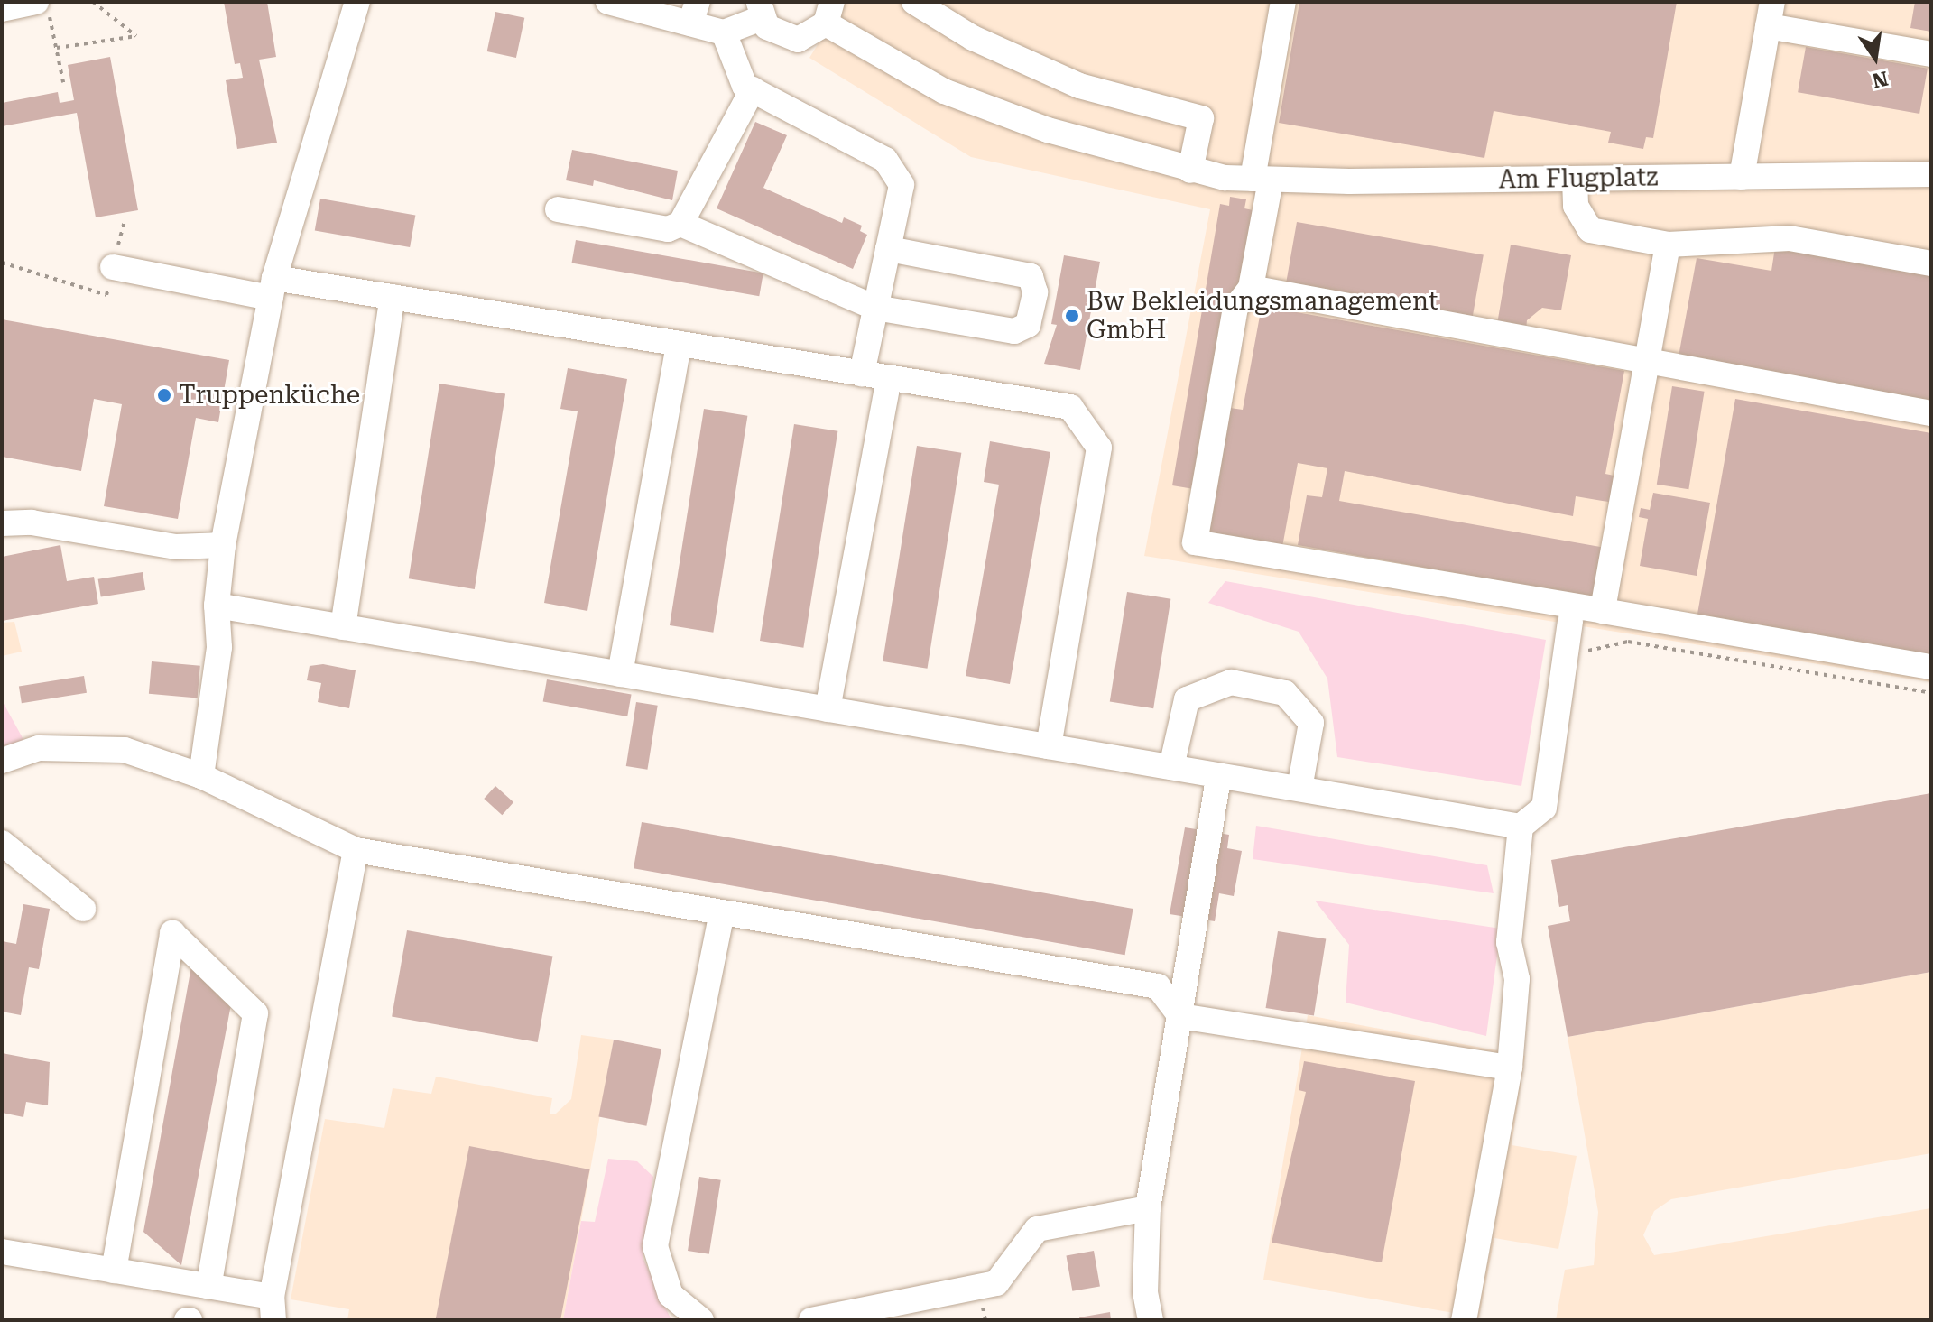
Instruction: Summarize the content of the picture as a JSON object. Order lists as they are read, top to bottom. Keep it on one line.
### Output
{"streets":{"street":["Am Flugplatz"]},"places":["Bw Bekleidungsmanagement GmbH","Truppenküche"],"north":"bottom"}
